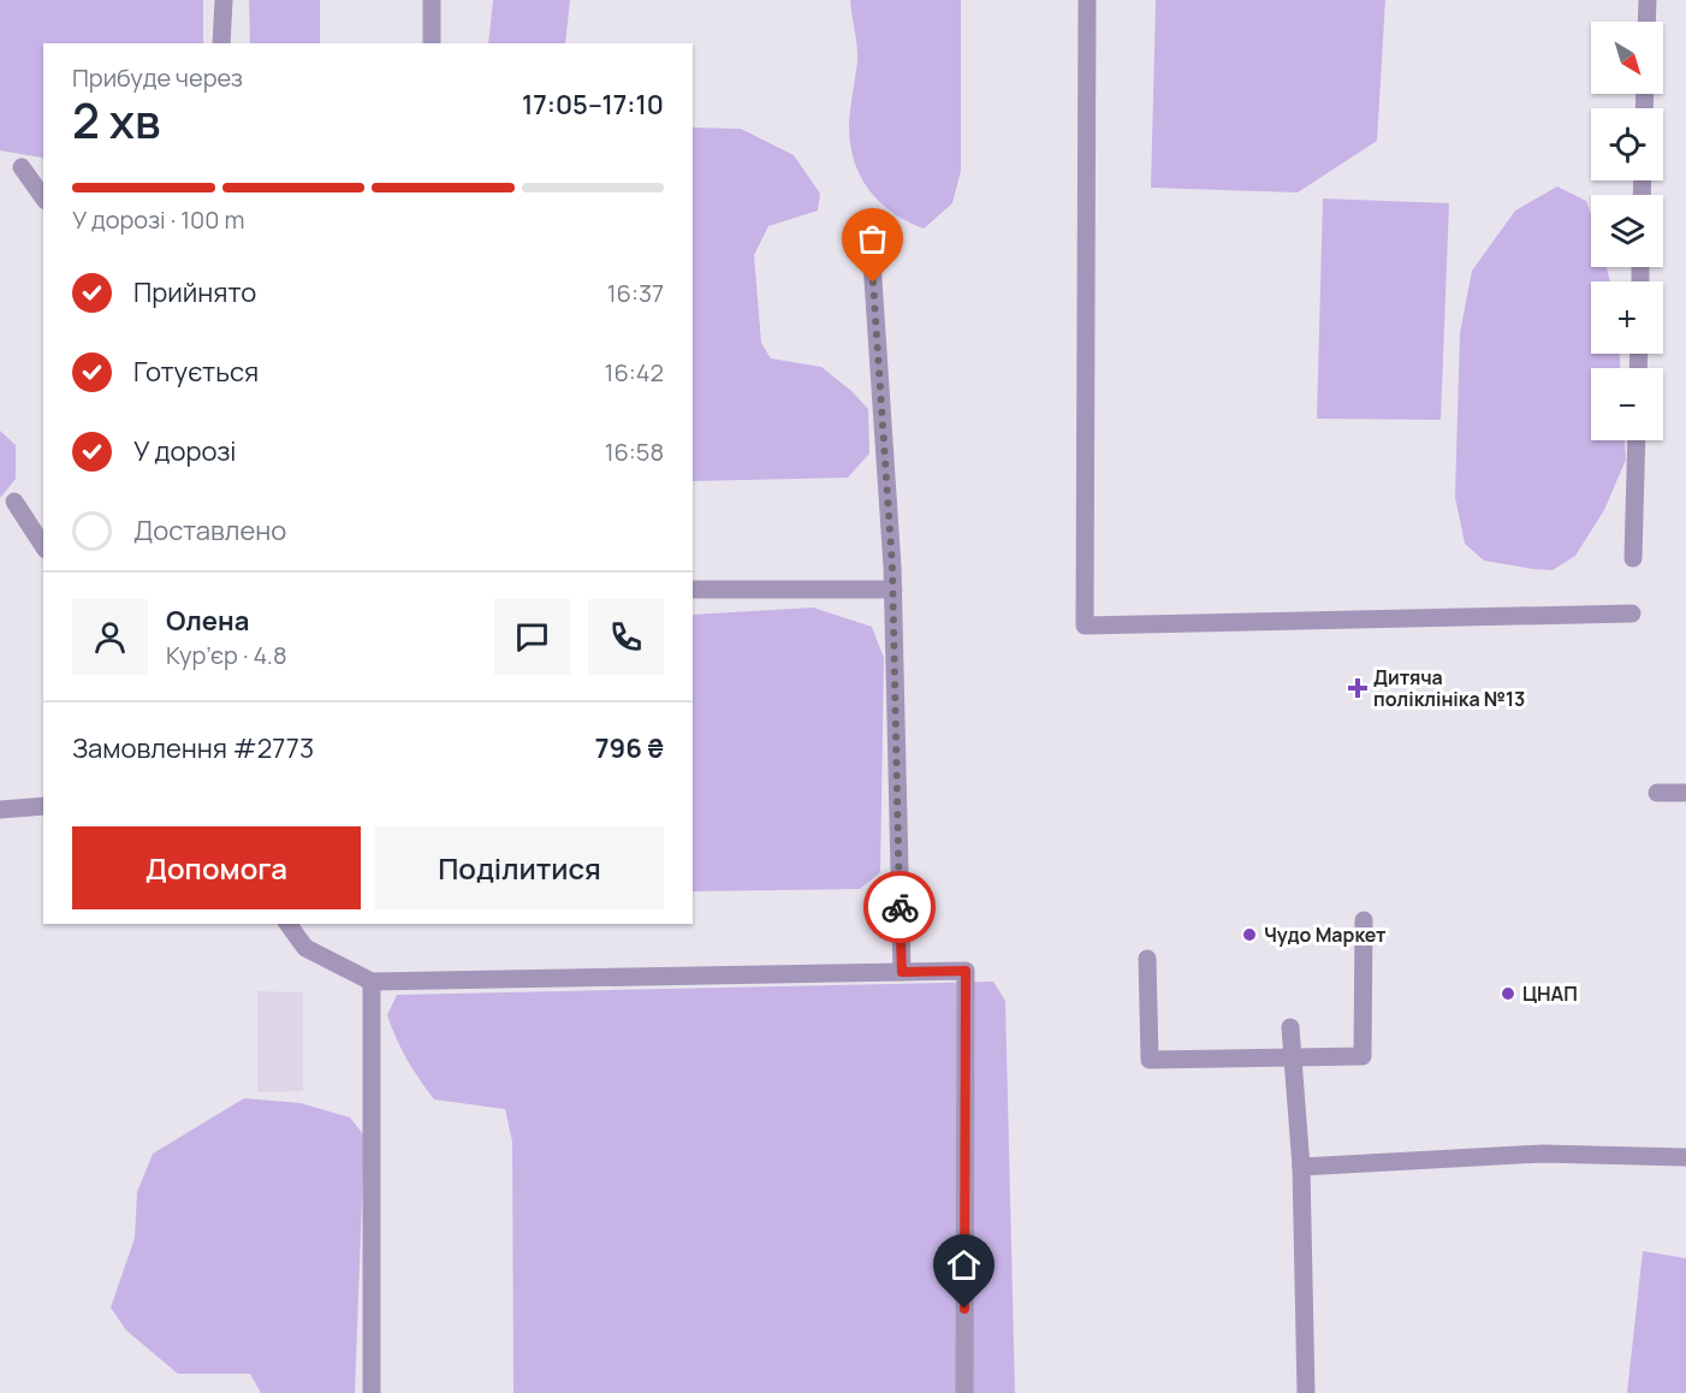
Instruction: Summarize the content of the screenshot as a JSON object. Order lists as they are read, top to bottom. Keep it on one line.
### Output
{"places":{"health":["Дитяча поліклініка №13"],"other":["Чудо Маркет","ЦНАП"]},"north":"bottom right","page":{"map_buttons":["+","−"],"heading":["2 хв","Прибуде через","17:05–17:10"],"panel":["Олена","Кур’єр · 4.8","Замовлення #2773","796 ₴"],"bar":"У дорозі · 100 m","list":[["Прийнято","16:37"],["Готується","16:42"],["У дорозі","16:58"],"Доставлено"],"buttons":["Допомога","Поділитися"]}}
